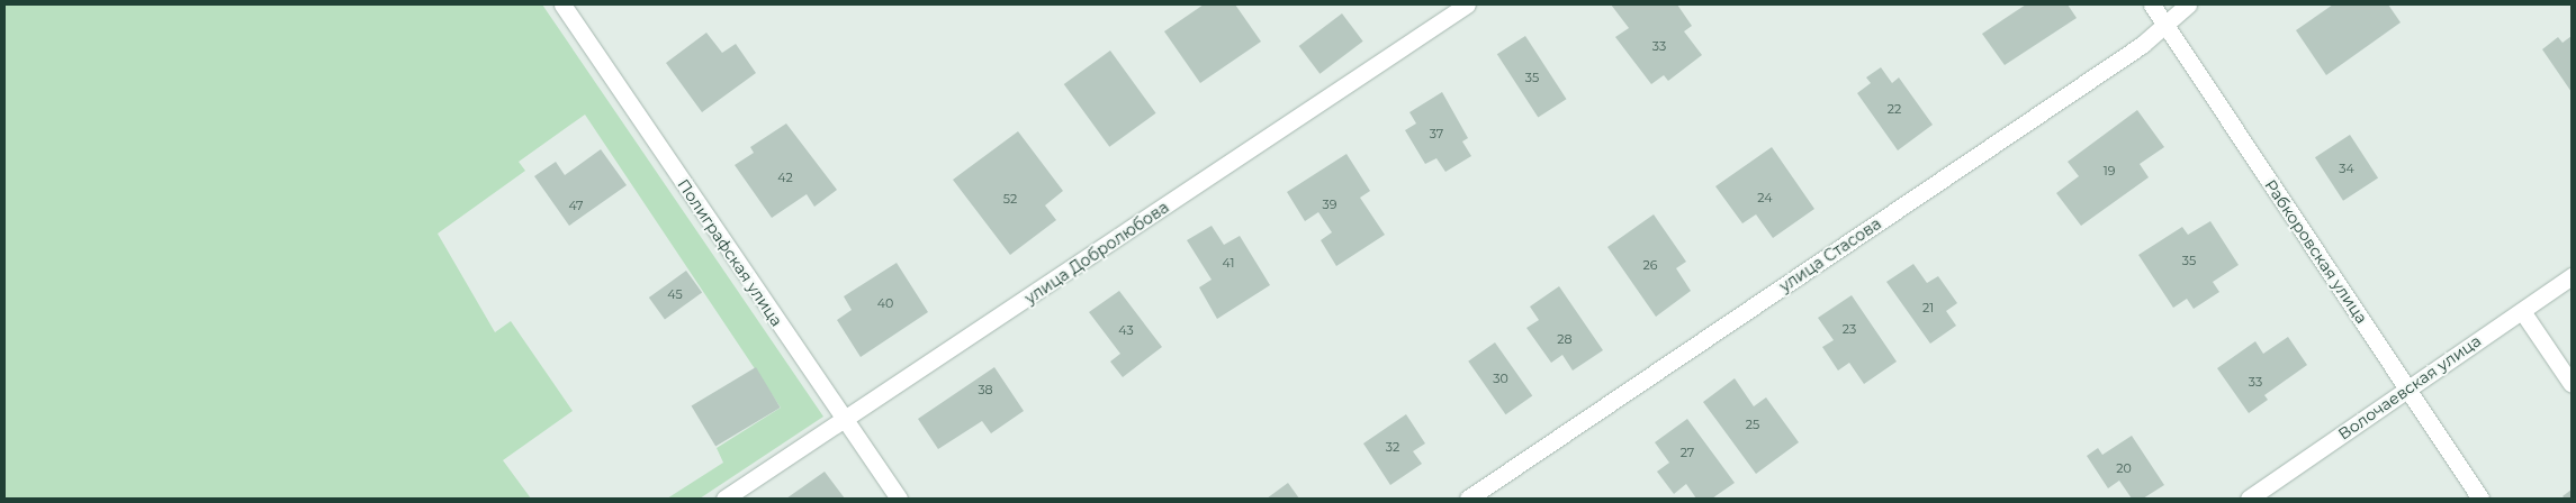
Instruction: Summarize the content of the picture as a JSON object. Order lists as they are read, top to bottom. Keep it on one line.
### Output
{"streets":{"street":["Рабкоровская улица","Полиграфская улица","улица Добролюбова","улица Стасова","Волочаевская улица"]},"crossings":[["Рабкоровская улица","улица Стасова"],["Рабкоровская улица","Волочаевская улица"],["Полиграфская улица","улица Добролюбова"]],"house_numbers":["33","35","22","37","34","19","42","24","52","39","47","35","41","26","45","40","21","23","43","28","30","33","38","25","32","27","20"]}
